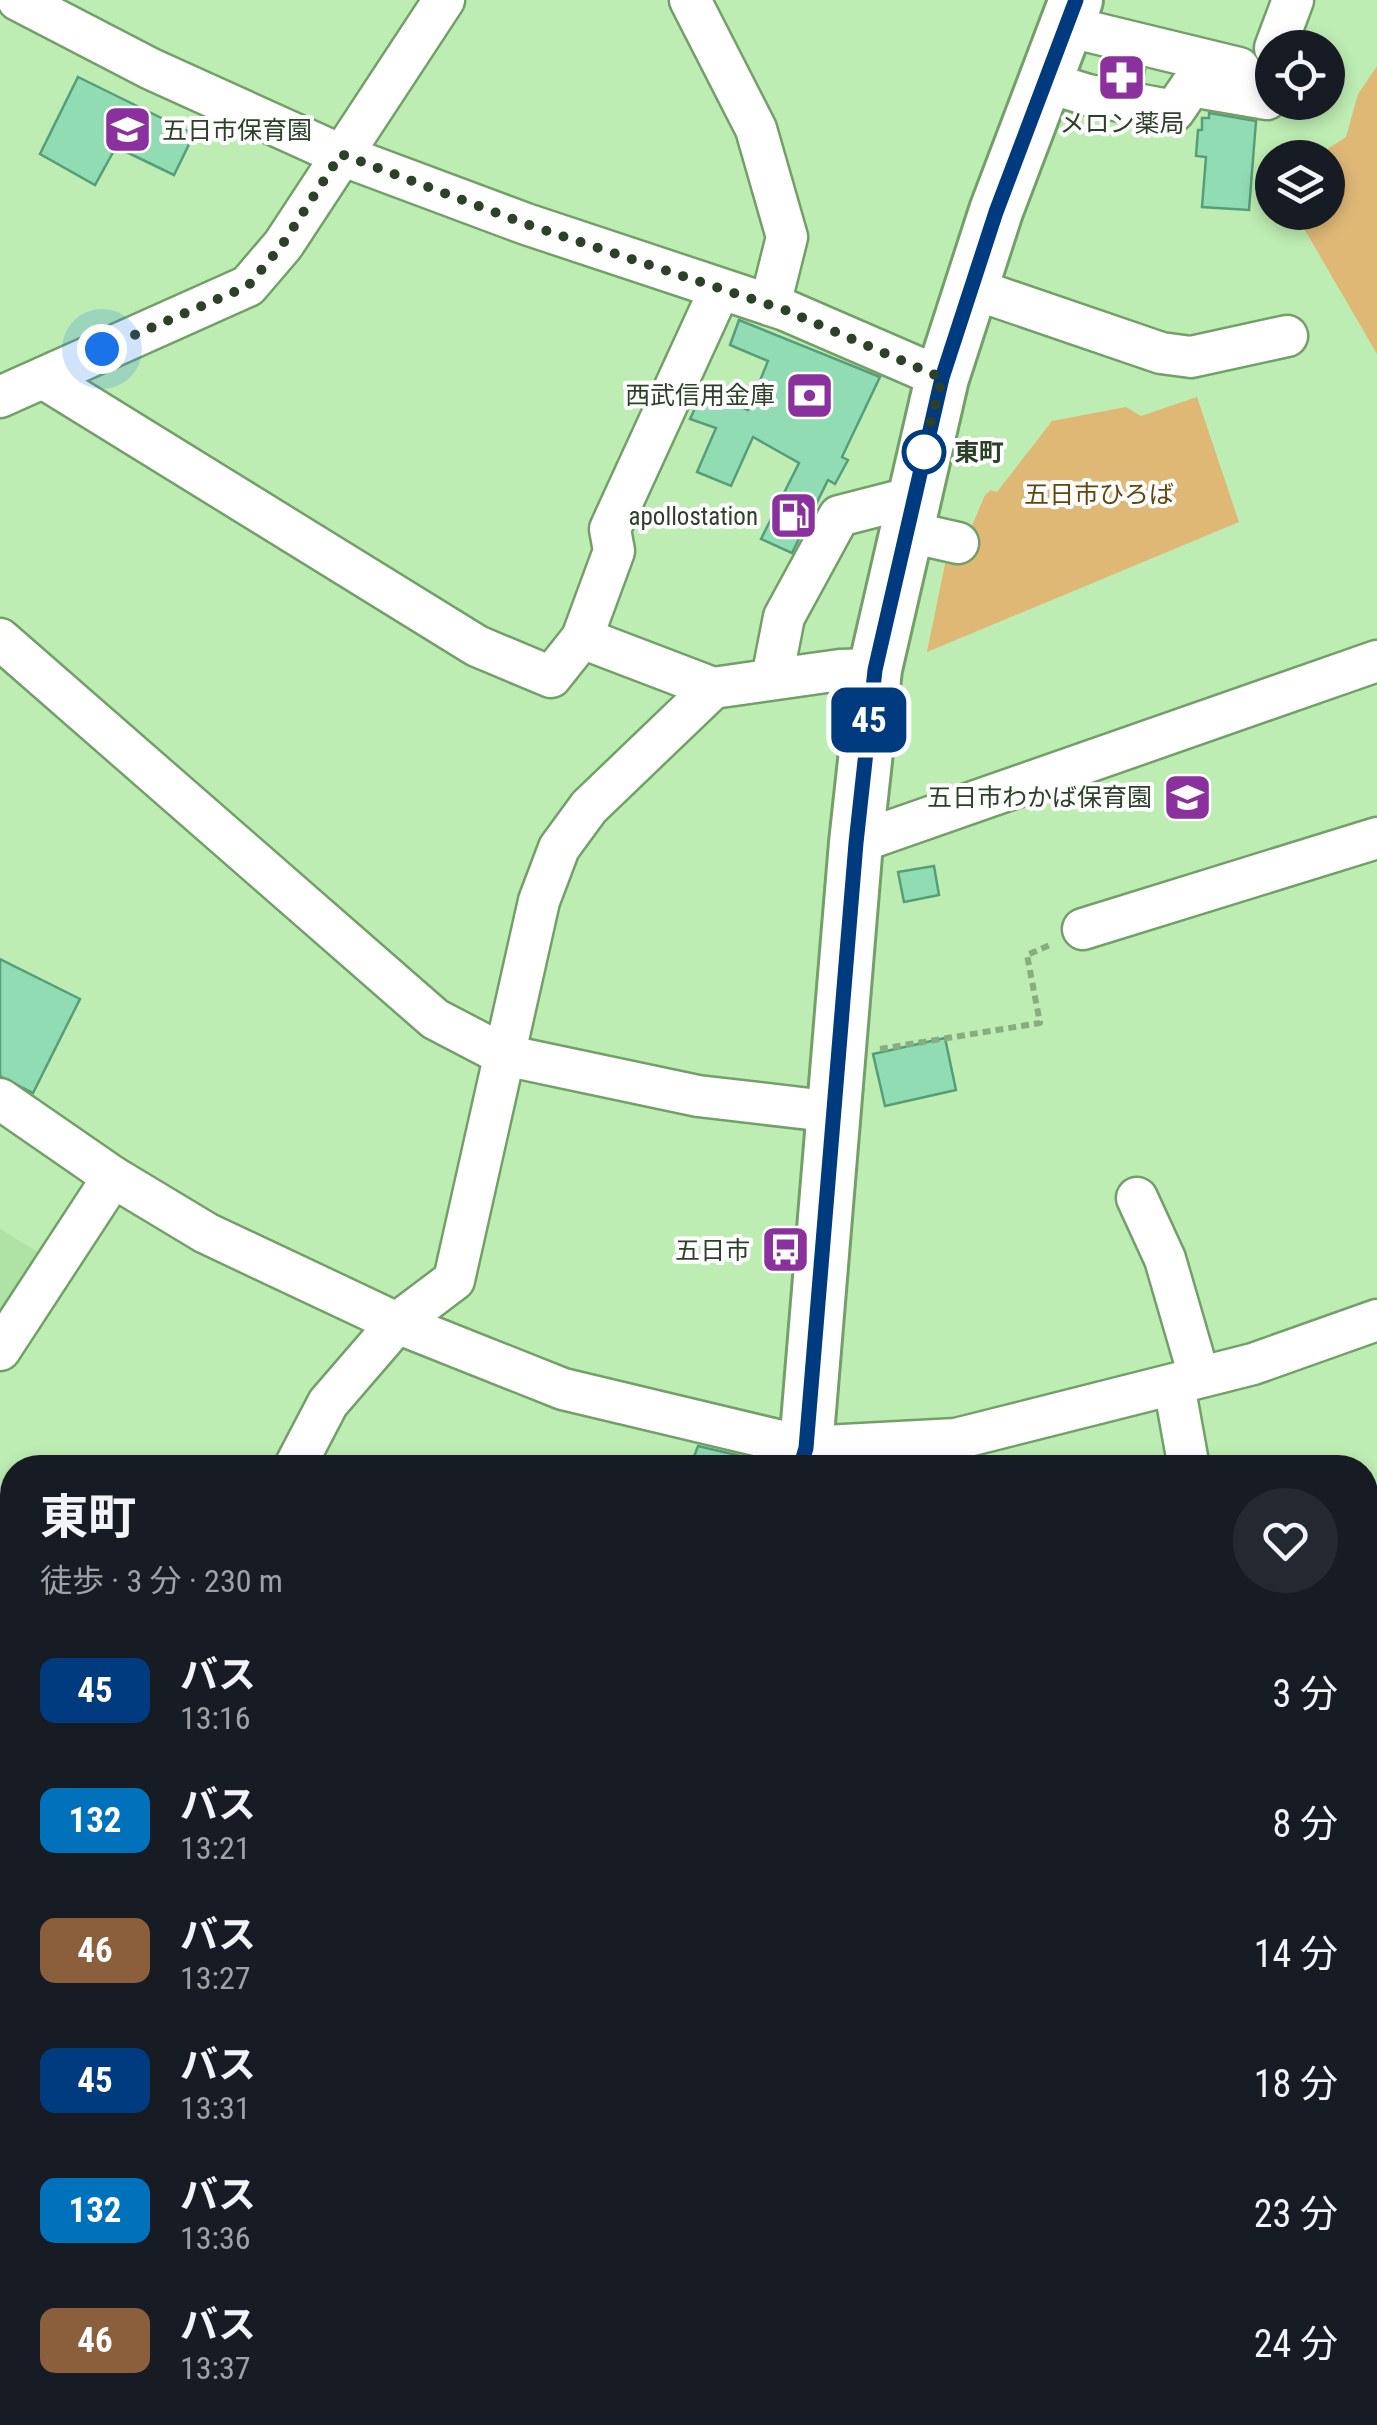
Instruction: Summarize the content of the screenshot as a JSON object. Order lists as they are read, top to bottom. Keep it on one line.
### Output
{"parks":["五日市ひろば"],"places":{"pharmacy":["メロン薬局"],"school or university":["五日市保育園","五日市わかば保育園"],"bank":["西武信用金庫"],"other":["東町"],"fuel station":["apollostation"],"bus stop":["五日市"]},"lines":["bus line 45"],"page":{"on_map":"45","heading":["東町","徒歩 · 3 分 · 230 m"],"list":[{"mark":"45","name":"バス","note":"13:16","value":"3 分"},{"mark":"132","name":"バス","note":"13:21","value":"8 分"},{"mark":"46","name":"バス","note":"13:27","value":"14 分"},{"mark":"45","name":"バス","note":"13:31","value":"18 分"},{"mark":"132","name":"バス","note":"13:36","value":"23 分"},{"mark":"46","name":"バス","note":"13:37","value":"24 分"}]}}
